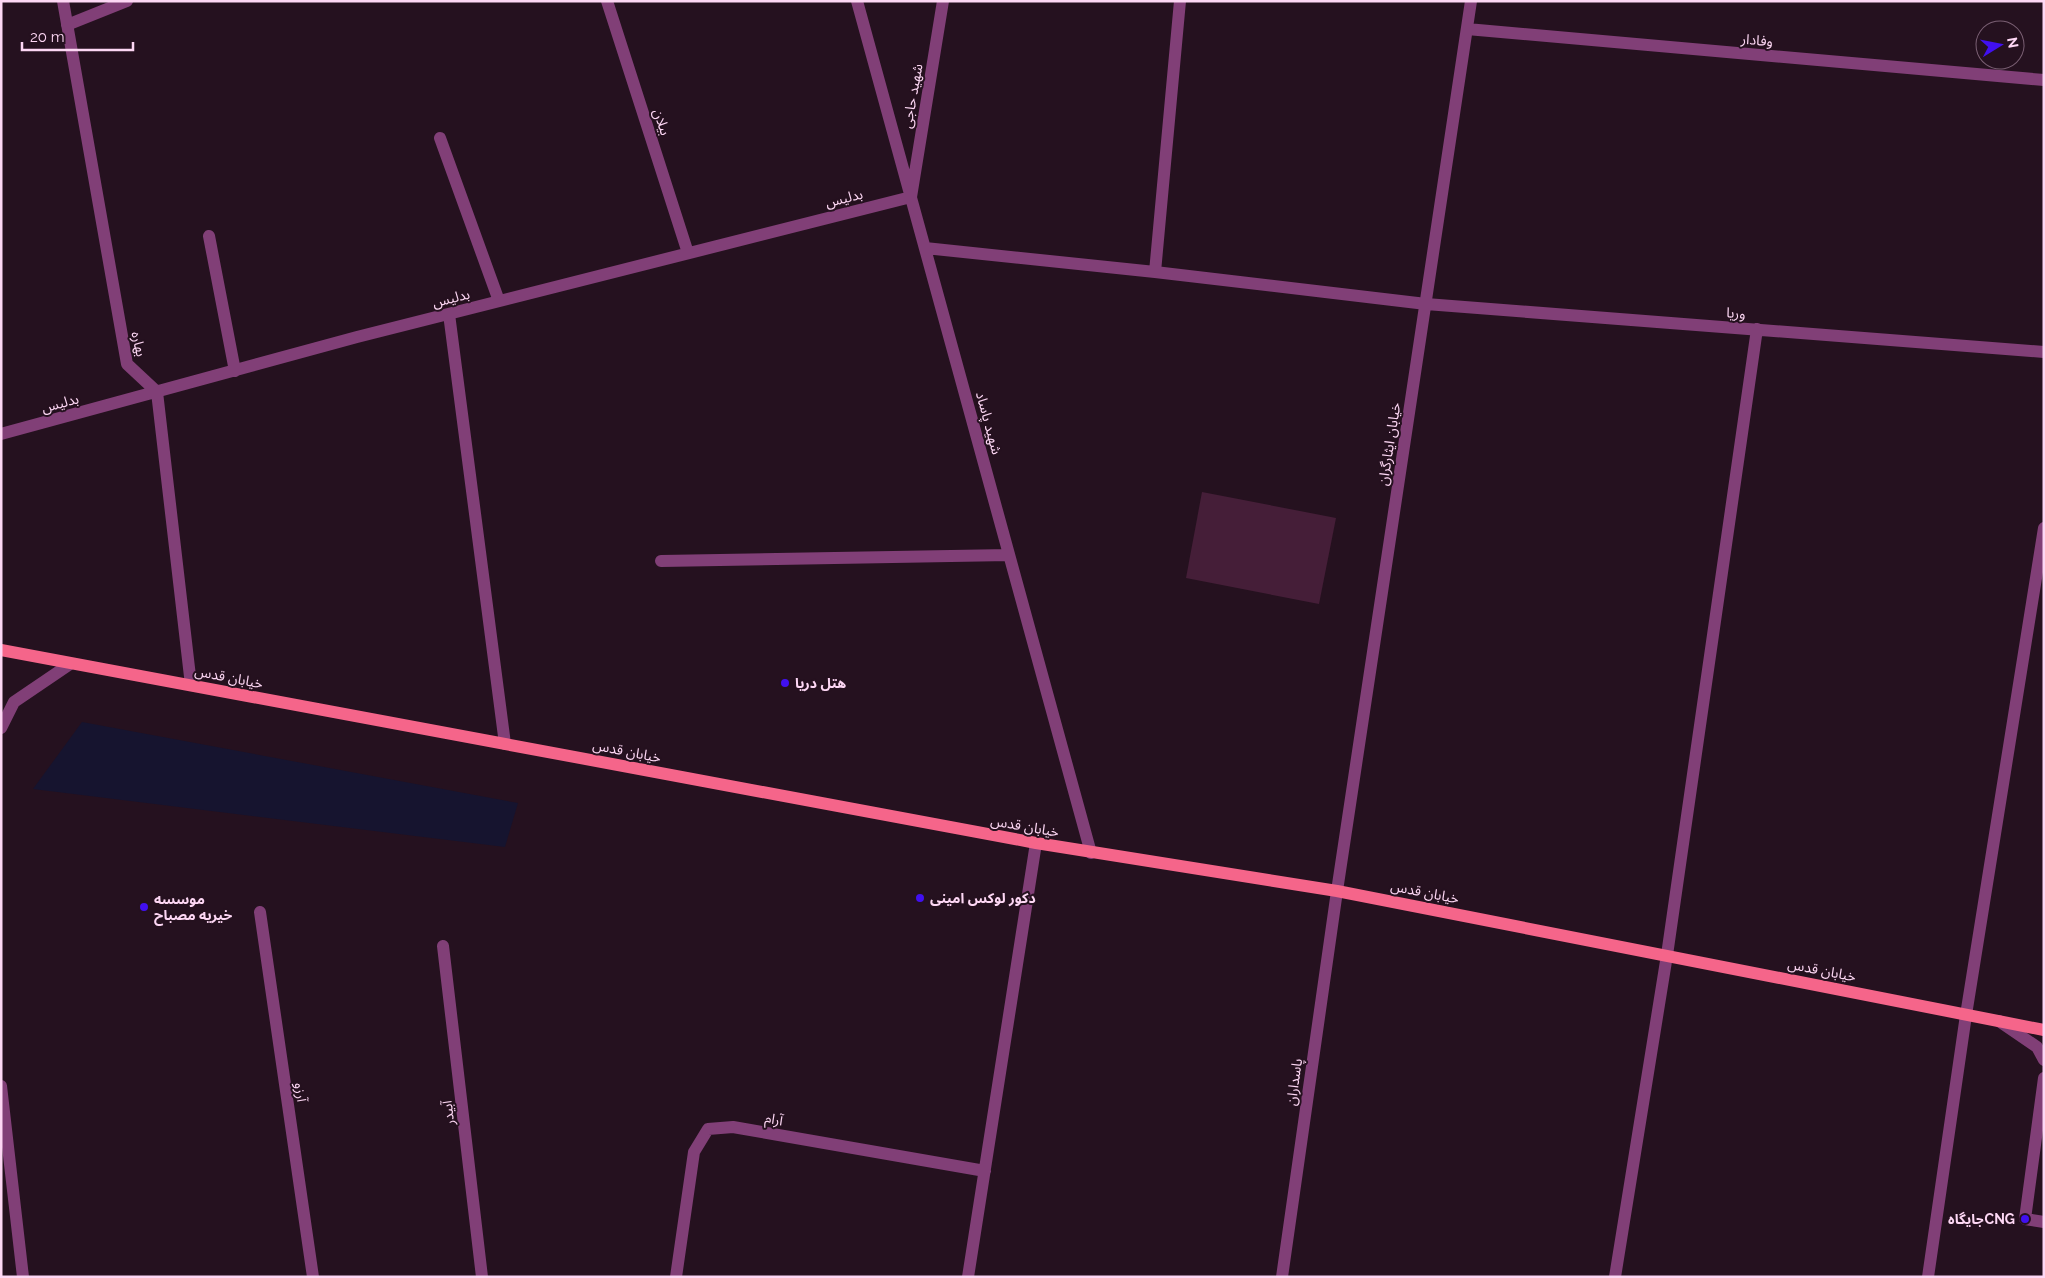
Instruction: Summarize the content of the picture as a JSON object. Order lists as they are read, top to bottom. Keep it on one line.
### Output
{"streets":{"main road":["خیابان قدس"],"street":["وفادار","شهید حاجی","بیلان","بدلیس","وریا","بهاره","شهید پاساد","خیابان ایثارگران","پاسداران","آرزو","آبیدر","آرام"]},"crossings":[["وفادار","خیابان ایثارگران"],["شهید حاجی","بدلیس"],["شهید حاجی","شهید پاساد"],["بیلان","بدلیس"],["بدلیس","بهاره"],["بدلیس","شهید پاساد"],["وریا","شهید پاساد"],["وریا","خیابان ایثارگران"],["شهید پاساد","خیابان قدس"],["خیابان ایثارگران","خیابان قدس"],["خیابان ایثارگران","پاسداران"],["خیابان قدس","پاسداران"]],"places":["هتل دریا","دکور لوکس امینی","موسسه خیریه مصباح","جایگاهCNG"],"scale_bar":"20 m","north":"right"}
